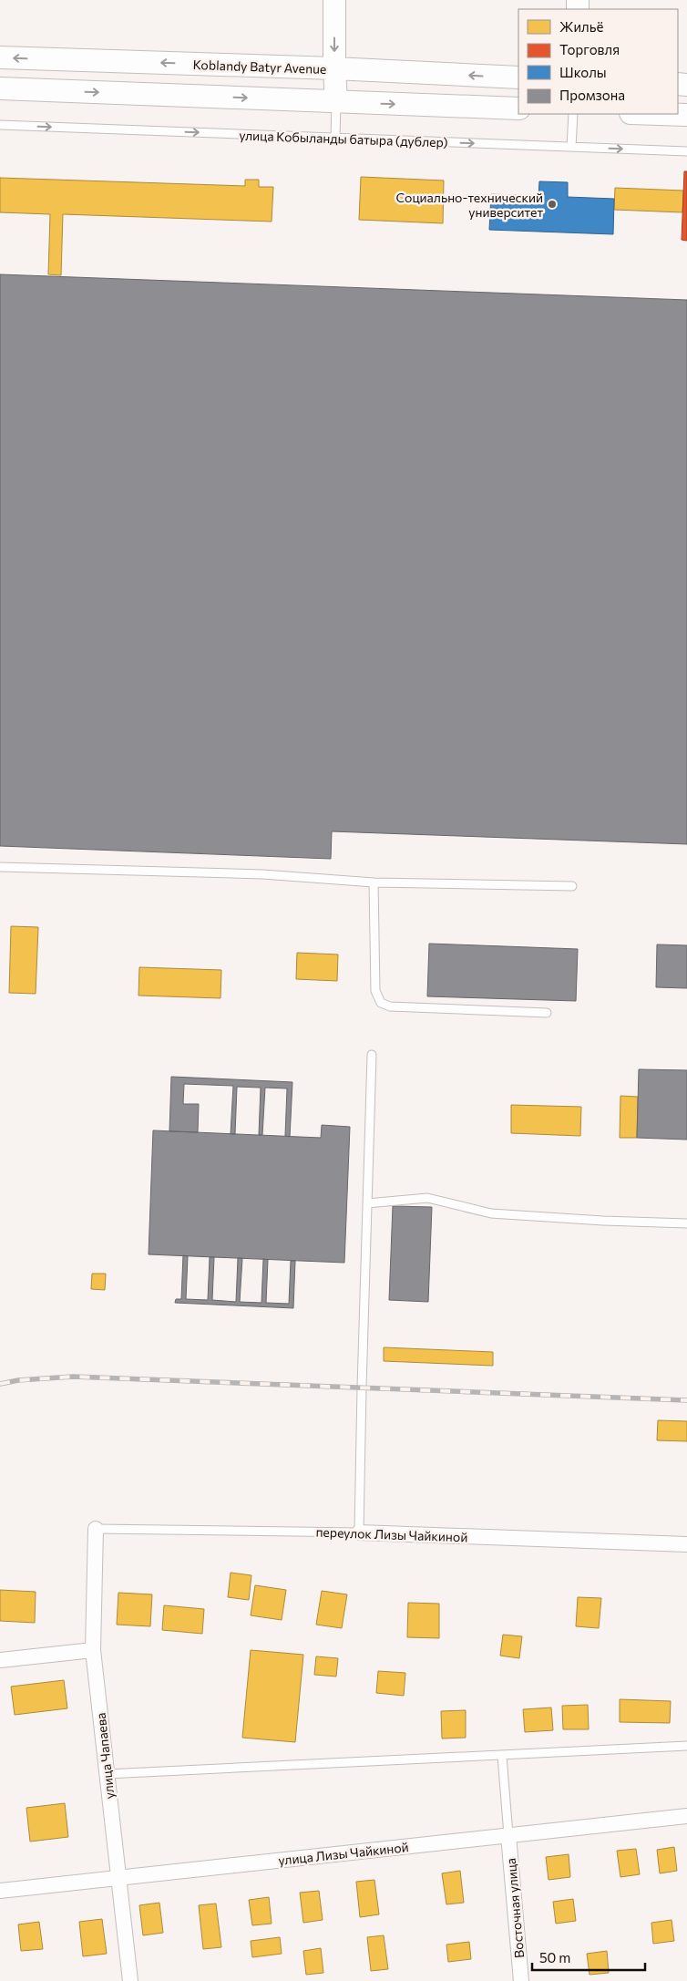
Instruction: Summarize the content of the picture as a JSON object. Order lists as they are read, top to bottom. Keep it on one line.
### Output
{"streets":{"street":["Koblandy Batyr Avenue","переулок Лизы Чайкиной","улица Чапаева","улица Лизы Чайкиной","Восточная улица"],"lane":["улица Кобыланды батыра (дублер)"]},"crossings":[["переулок Лизы Чайкиной","улица Чапаева"],["улица Чапаева","улица Лизы Чайкиной"],["улица Лизы Чайкиной","Восточная улица"]],"one_way":["улица Кобыланды батыра (дублер)"],"places":["Социально-технический университет"],"legend":["Жильё","Торговля","Школы","Промзона"],"scale_bar":"50 m"}
